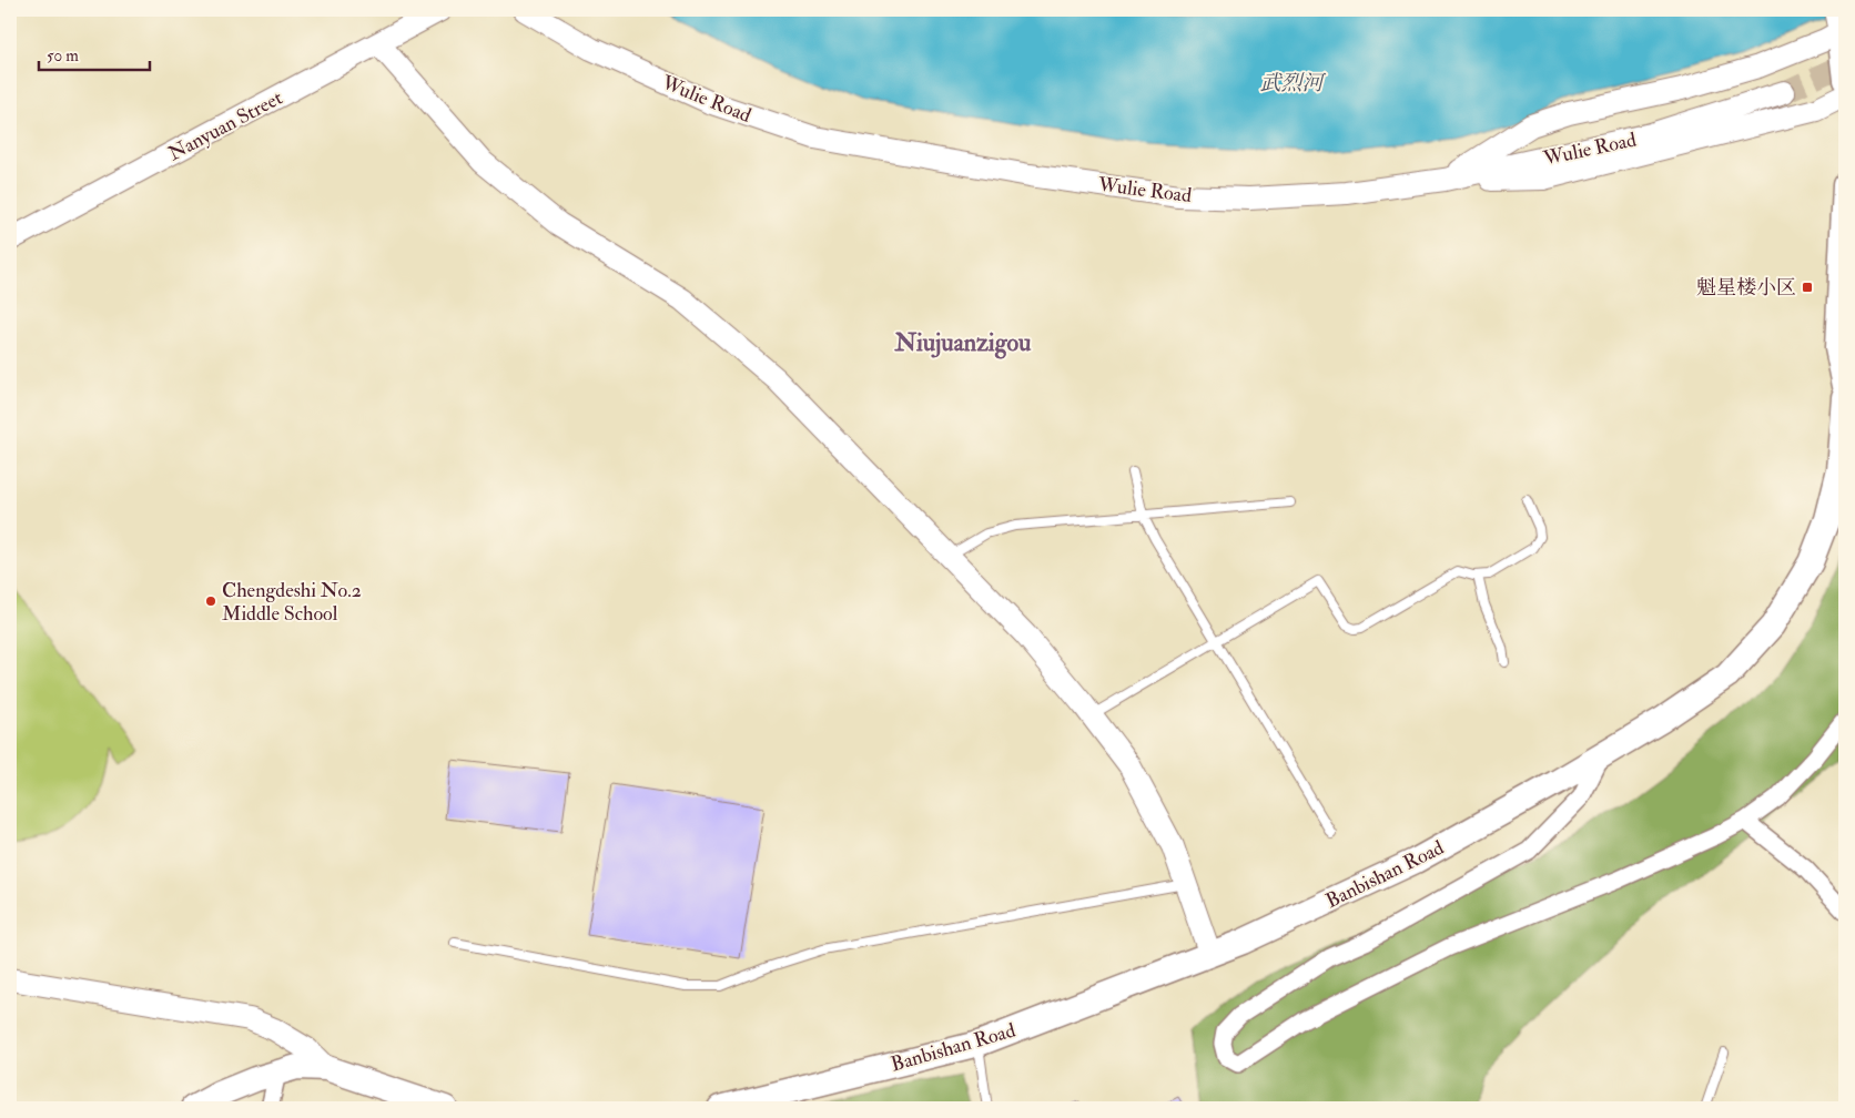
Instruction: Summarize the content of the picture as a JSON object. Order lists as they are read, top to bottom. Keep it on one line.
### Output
{"streets":{"main road":["Wulie Road","Nanyuan Street","Banbishan Road"]},"districts":["Niujuanzigou"],"water":["武烈河"],"places":{"transit":["魁星楼小区"],"other":["Chengdeshi No.2 Middle School"]},"scale_bar":"50 m"}
